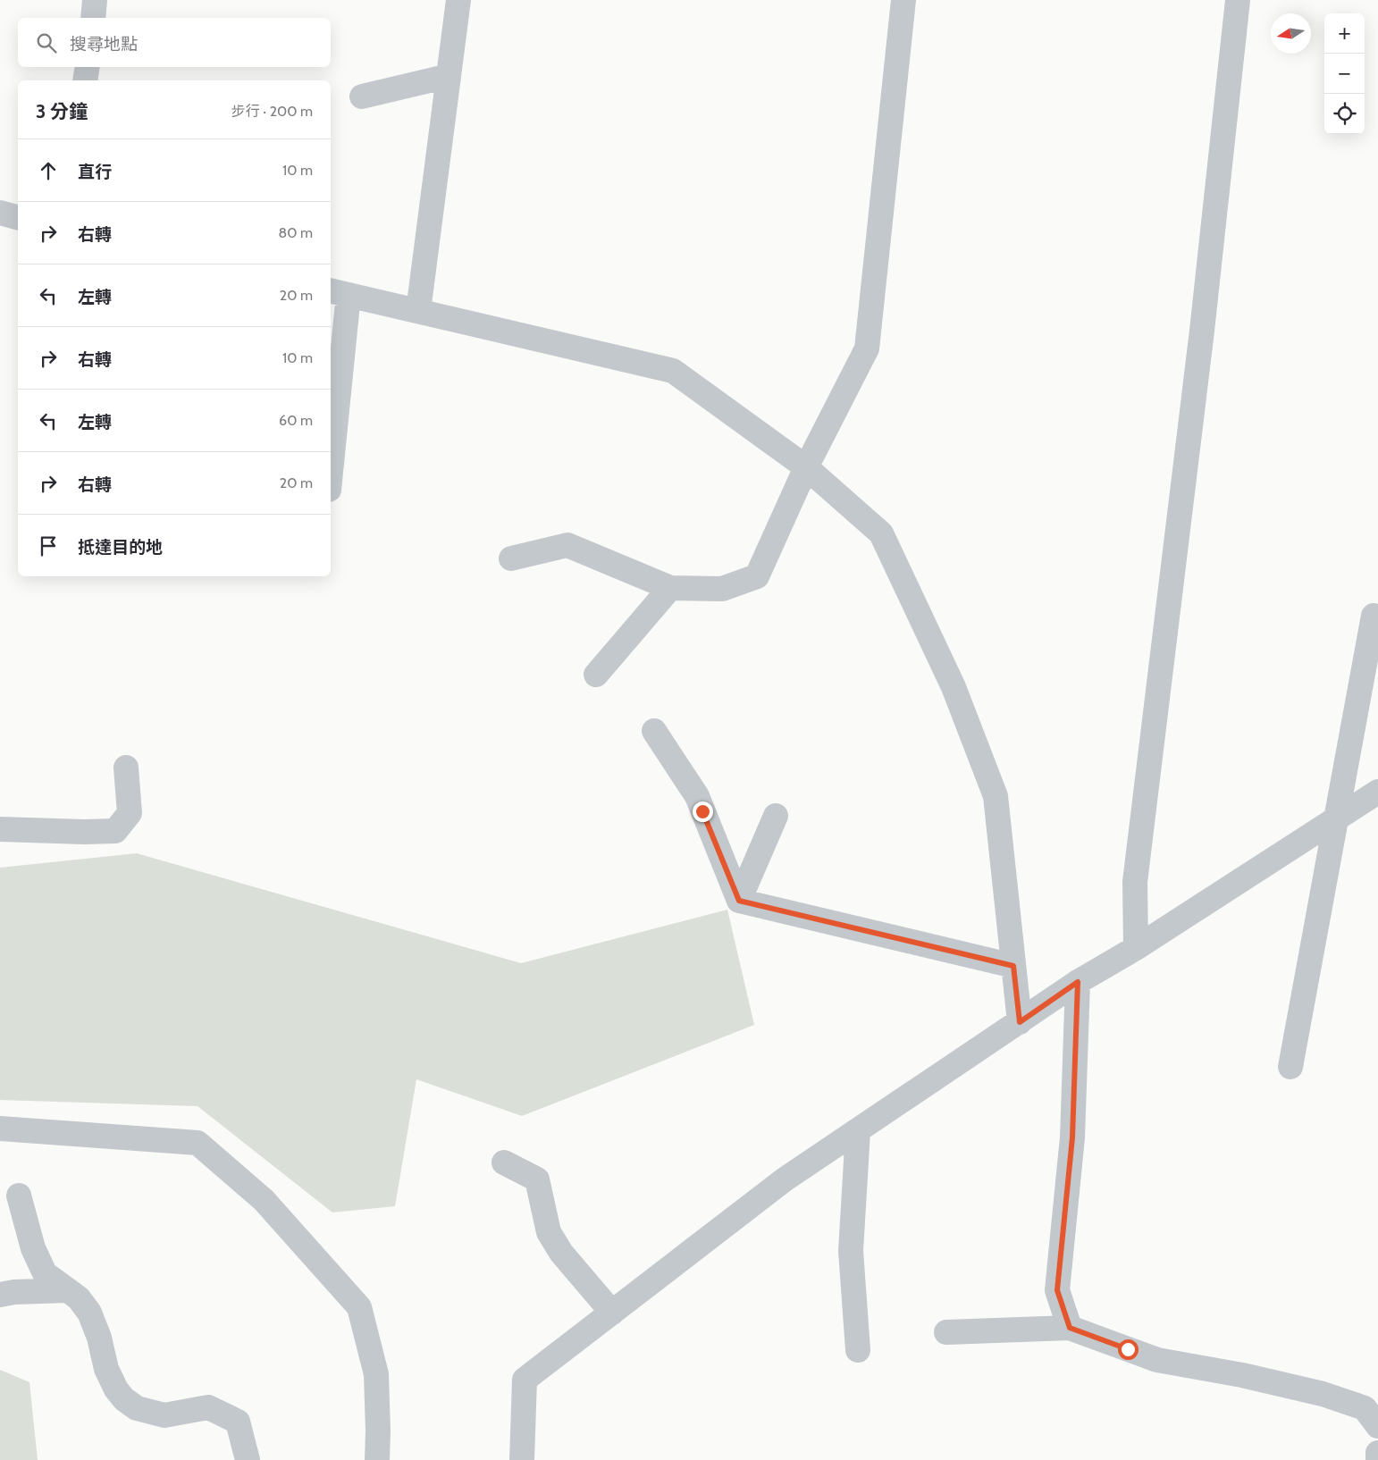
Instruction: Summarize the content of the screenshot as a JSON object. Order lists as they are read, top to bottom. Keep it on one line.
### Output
{"north":"left","page":{"map_buttons":["+","−"],"search":"搜尋地點","heading":["3 分鐘","步行 · 200 m"],"list":[["直行","10 m"],["右轉","80 m"],["左轉","20 m"],["右轉","10 m"],["左轉","60 m"],["右轉","20 m"],"抵達目的地"]}}
